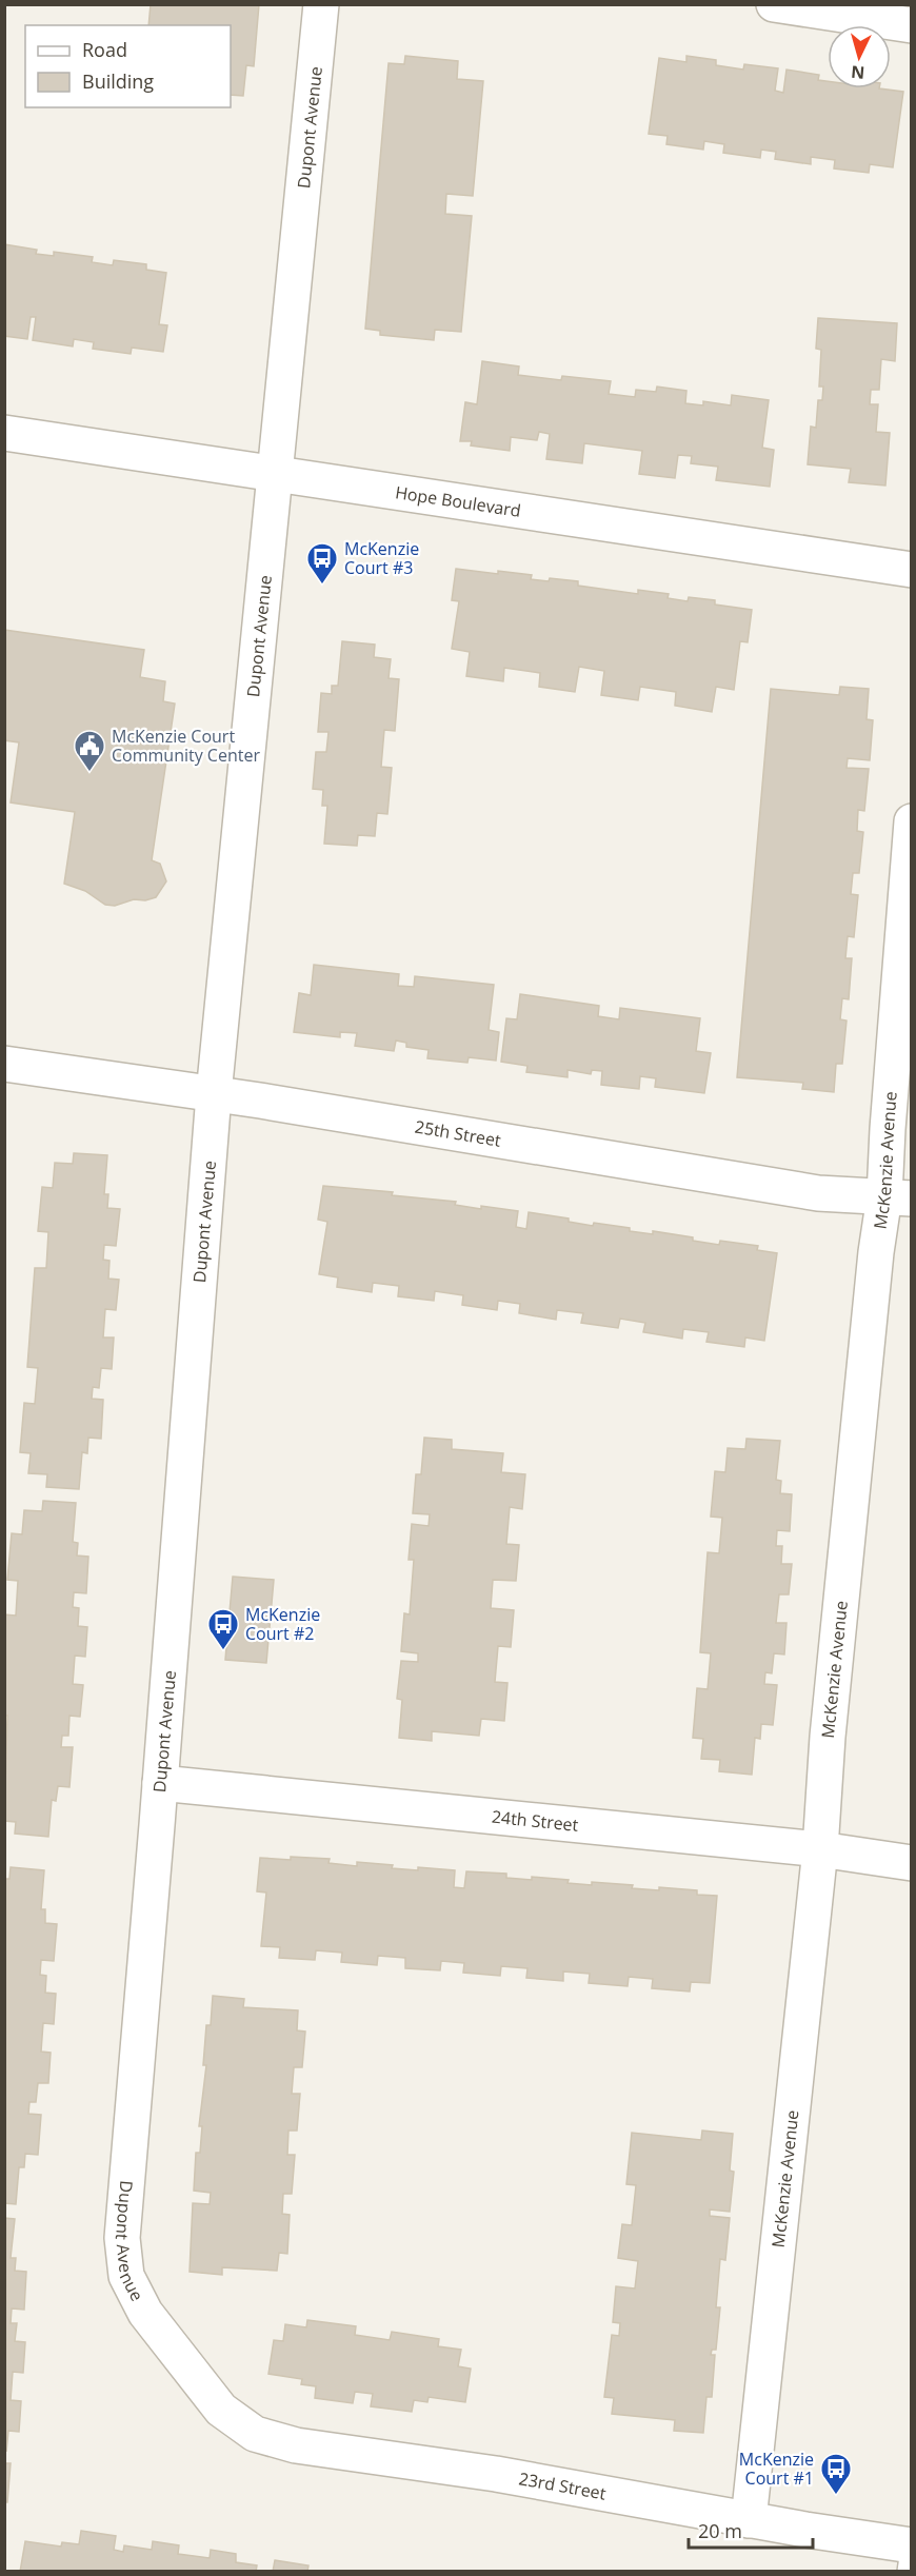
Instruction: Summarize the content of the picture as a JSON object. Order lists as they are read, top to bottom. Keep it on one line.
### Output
{"streets":{"street":["Dupont Avenue","Hope Boulevard","25th Street","McKenzie Avenue","24th Street","23rd Street"]},"crossings":[["Dupont Avenue","Hope Boulevard"],["Dupont Avenue","25th Street"],["Dupont Avenue","24th Street"],["Dupont Avenue","23rd Street"],["25th Street","McKenzie Avenue"],["McKenzie Avenue","24th Street"],["McKenzie Avenue","23rd Street"]],"places":{"bus stop":["McKenzie Court #3","McKenzie Court #2","McKenzie Court #1"],"public building":["McKenzie Court Community Center"]},"legend":["Road","Building"],"scale_bar":"20 m","north":"bottom"}
